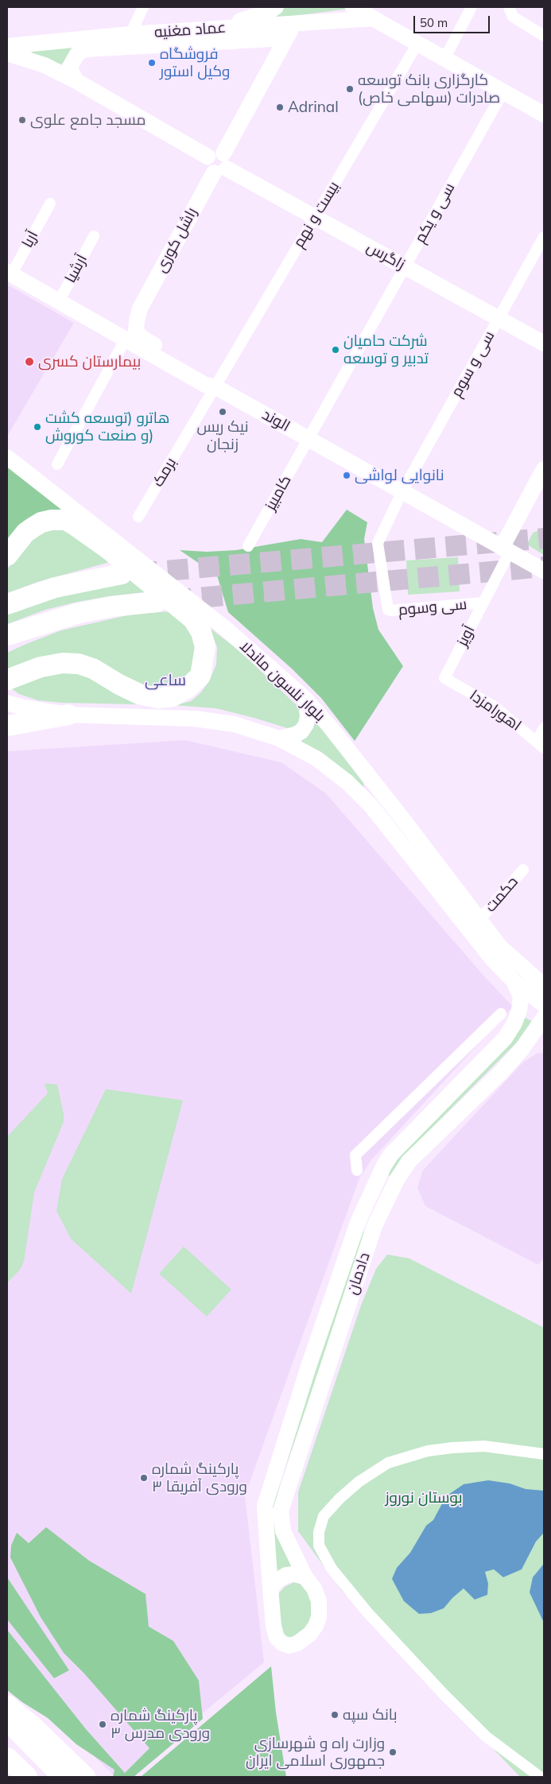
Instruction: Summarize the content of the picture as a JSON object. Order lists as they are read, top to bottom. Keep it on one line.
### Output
{"streets":{"street":["عماد مغنیه","سی و یکم","بیست و نهم","آریا","راشل کوری","زاگرس","آرشیا","سی و سوم","الوند","برمک","کامبیز","سی وسوم","آویز","بلوار نلسون ماندلا","اهورامزدا","حکمت","دادمان"]},"crossings":[["عماد مغنیه","راشل کوری"],["سی و یکم","زاگرس"],["سی و یکم","الوند"],["سی و یکم","کامبیز"],["بیست و نهم","زاگرس"],["بیست و نهم","الوند"],["بیست و نهم","برمک"],["آریا","الوند"],["راشل کوری","زاگرس"],["زاگرس","سی و سوم"],["آرشیا","الوند"],["سی و سوم","الوند"],["سی و سوم","سی وسوم"],["الوند","برمک"],["الوند","کامبیز"],["الوند","سی وسوم"],["الوند","آویز"],["سی وسوم","آویز"],["آویز","اهورامزدا"],["بلوار نلسون ماندلا","حکمت"],["بلوار نلسون ماندلا","دادمان"]],"districts":["ساعی"],"parks":["بوستان نوروز"],"places":["فروشگاه وکیل استور","کارگزاری بانک توسعه صادرات (سهامی خاص)","Adrinal","مسجد جامع علوی","شرکت حامیان تدبیر و توسعه","بیمارستان کسری","نیک ریس زنجان","هاترو (توسعه کشت و صنعت کوروش)","نانوایی لواشی","پارکینگ شماره ۳ ورودی آفریقا","بانک سپه","پارکینگ شماره ۳ ورودی مدرس","وزارت راه و شهرسازی جمهوری اسلامی ایران"],"scale_bar":"50 m"}
